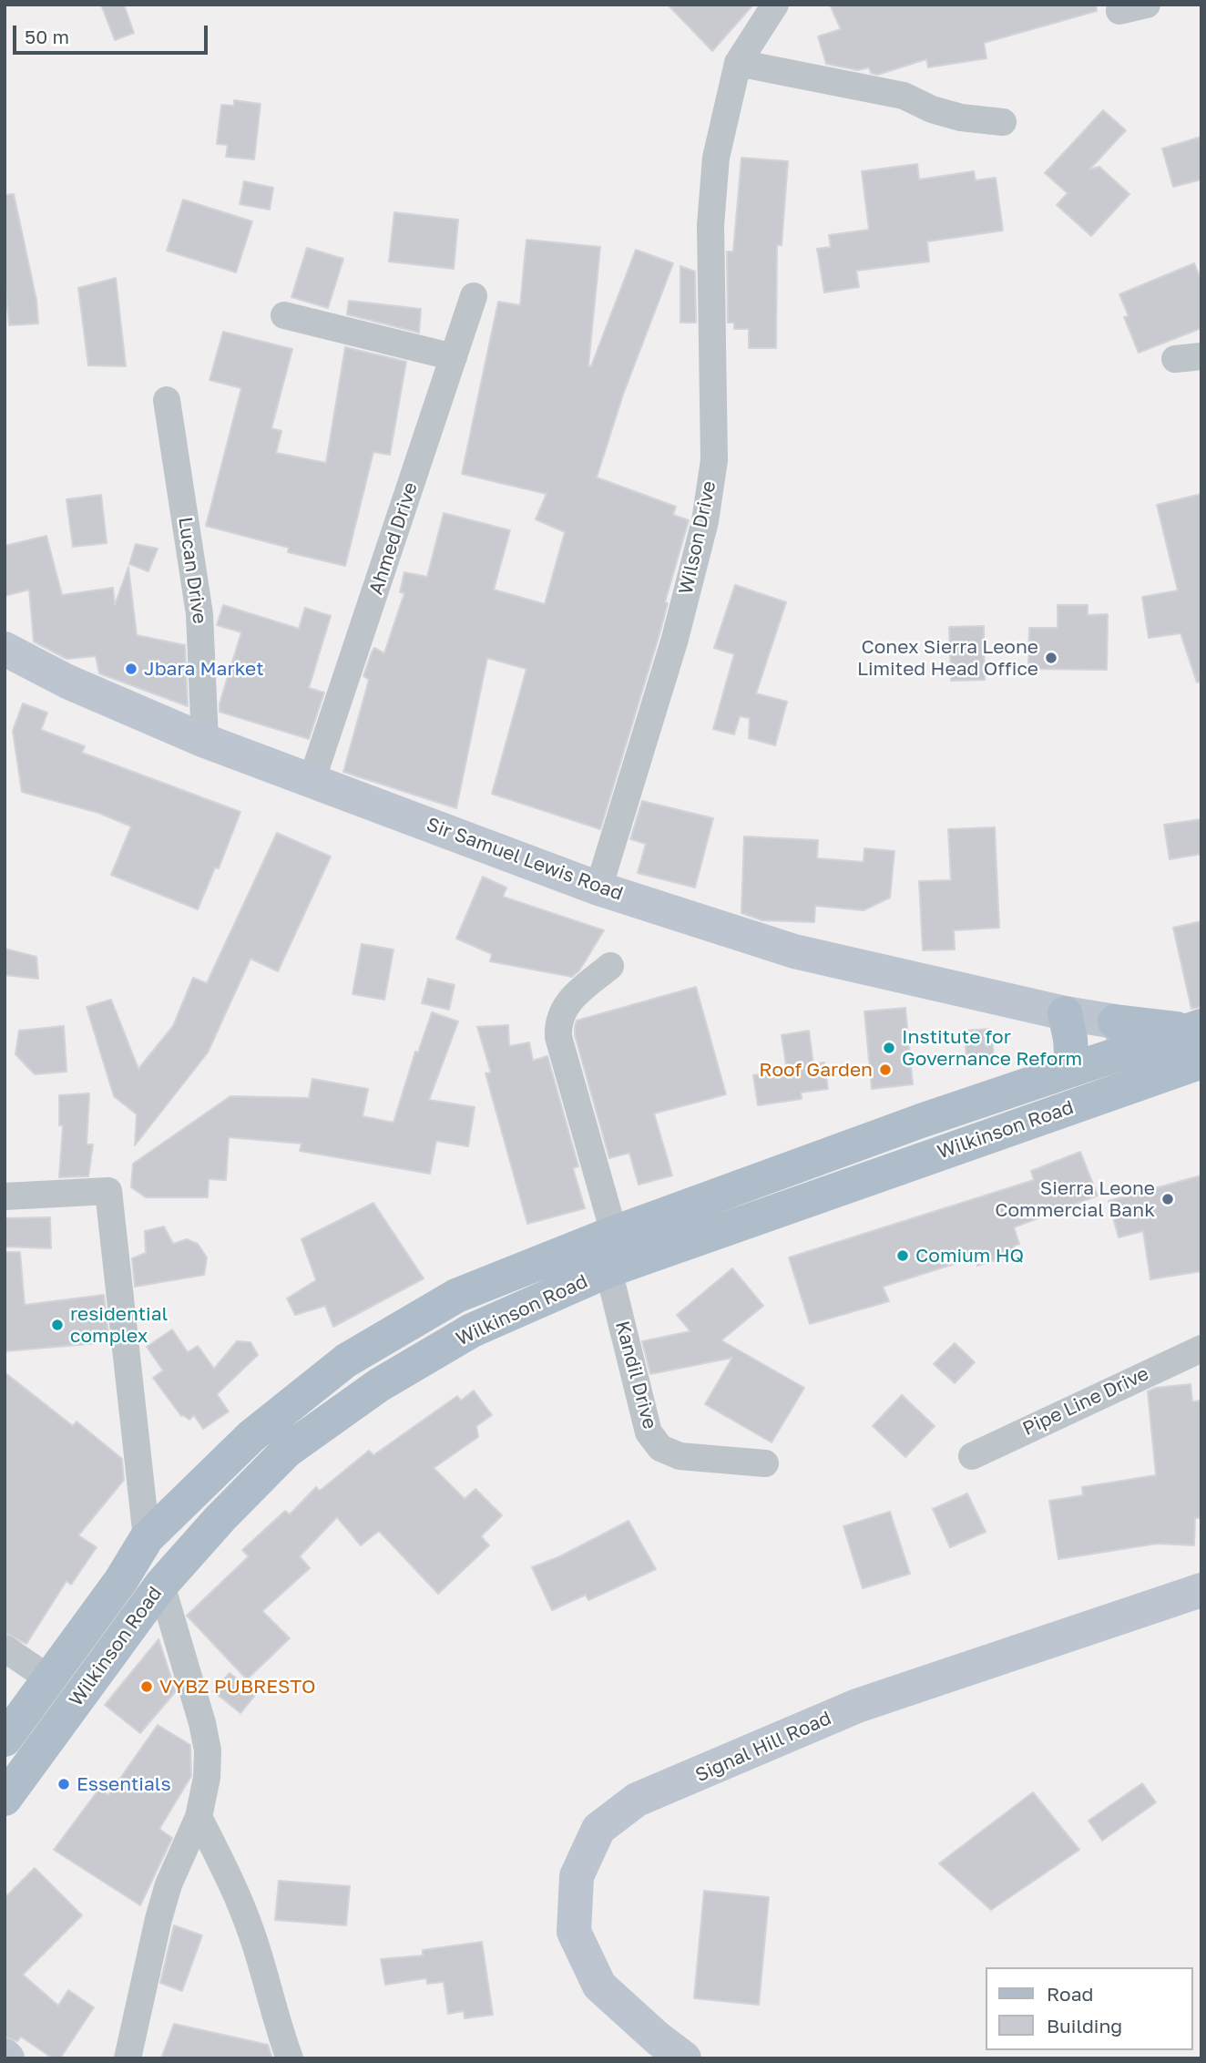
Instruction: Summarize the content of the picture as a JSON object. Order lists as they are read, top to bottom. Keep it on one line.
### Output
{"streets":{"main road":["Sir Samuel Lewis Road","Wilkinson Road","Signal Hill Road"],"street":["Wilson Drive","Ahmed Drive","Lucan Drive","Kandil Drive","Pipe Line Drive"]},"crossings":[["Wilson Drive","Sir Samuel Lewis Road"],["Ahmed Drive","Sir Samuel Lewis Road"],["Lucan Drive","Sir Samuel Lewis Road"],["Sir Samuel Lewis Road","Wilkinson Road"],["Wilkinson Road","Kandil Drive"]],"places":["Conex Sierra Leone Limited Head Office","Jbara Market","Institute for Governance Reform","Roof Garden","Sierra Leone Commercial Bank","Comium HQ","residential complex","VYBZ PUBRESTO","Essentials"],"legend":["Road","Building"],"scale_bar":"50 m"}
